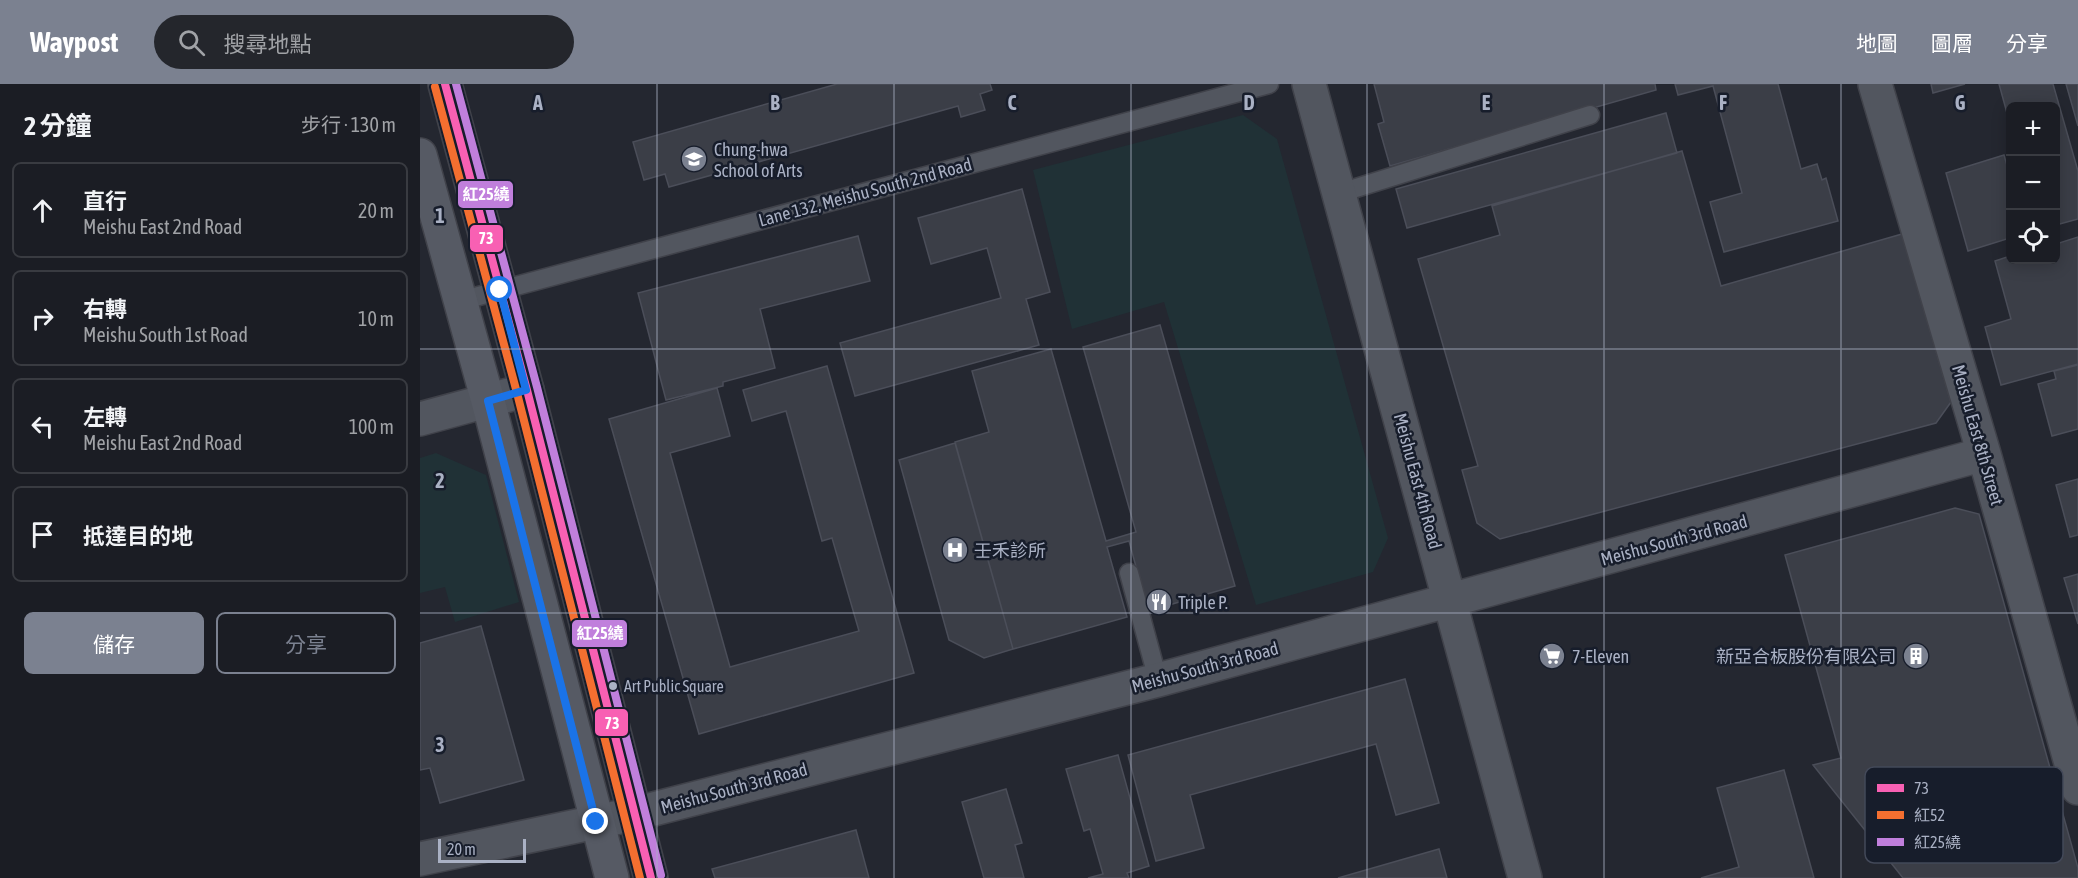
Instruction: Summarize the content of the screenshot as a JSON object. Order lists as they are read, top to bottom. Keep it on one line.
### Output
{"streets":{"street":["Meishu East 8th Street","Meishu East 4th Road","Meishu South 3rd Road"],"lane":["Lane 132, Meishu South 2nd Road"]},"crossings":[["Meishu East 8th Street","Meishu South 3rd Road"],["Meishu East 4th Road","Meishu South 3rd Road"]],"places":{"school or university":["Chung-hwa School of Arts"],"hospital":["壬禾診所"],"restaurant":["Triple P."],"supermarket":["7-Eleven"],"building":["新亞合板股份有限公司"],"other":["Art Public Square"]},"lines":["transit line 73","transit line 紅25繞","transit line 紅52"],"legend":["73","紅52","紅25繞"],"scale_bar":"20 m","page":{"header":"Waypost","search":"搜尋地點","nav":["地圖","圖層","分享"],"heading":["2 分鐘","步行 · 130 m"],"map_buttons":["+","−"],"list":[["直行","Meishu East 2nd Road","20 m"],["右轉","Meishu South 1st Road","10 m"],["左轉","Meishu East 2nd Road","100 m"],"抵達目的地"],"buttons":["儲存","分享"],"scale":"20 m"},"grid":{"columns":["A","B","C","D","E","F","G"],"rows":["1","2","3"]}}
